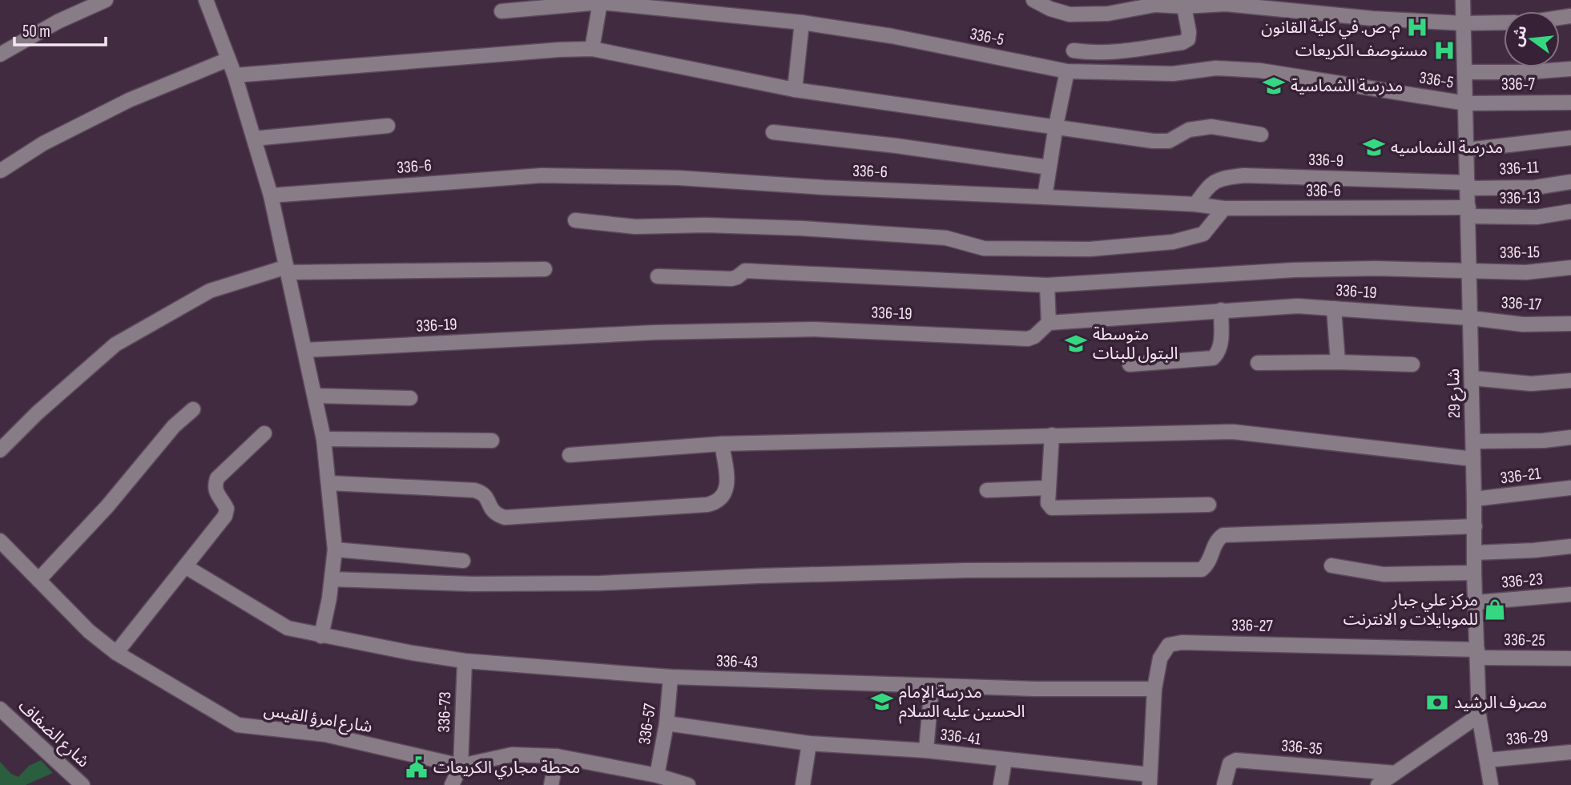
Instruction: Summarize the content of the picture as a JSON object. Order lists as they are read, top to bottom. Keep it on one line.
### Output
{"streets":{"street":["336-5","336-7","336-9","336-6","336-11","336-13","336-15","336-19","336-17","شارع 29","336-21","336-23","336-27","336-25","336-43","336-73","شارع امرؤ القيس","336-57","شارع الضفاف","336-41","336-29","336-35"]},"crossings":[["336-5","336-7"],["336-5","شارع 29"],["336-7","شارع 29"],["336-9","336-6"],["336-9","336-11"],["336-9","شارع 29"],["336-6","336-13"],["336-6","شارع 29"],["336-11","شارع 29"],["336-13","شارع 29"],["336-15","شارع 29"],["336-19","336-17"],["336-19","شارع 29"],["336-17","شارع 29"],["شارع 29","336-21"],["شارع 29","336-23"],["شارع 29","336-27"],["شارع 29","336-25"],["شارع 29","336-29"],["336-27","336-25"],["336-27","336-43"],["336-27","336-41"],["336-43","336-73"],["336-43","336-57"],["336-73","شارع امرؤ القيس"],["شارع امرؤ القيس","336-57"],["336-57","336-41"]],"places":{"hospital":["م. ص. في كلية القانون","مستوصف الكريعات"],"school or university":["مدرسة الشماسية","مدرسة الشماسيه","متوسطة البتول للبنات","مدرسة الإمام الحسين عليه السلام"],"shop":["مركز علي جبار للموبايلات و الانترنت"],"bank":["مصرف الرشيد"],"public building":["محطة مجاري الكريعات"]},"scale_bar":"50 m","north":"left"}
